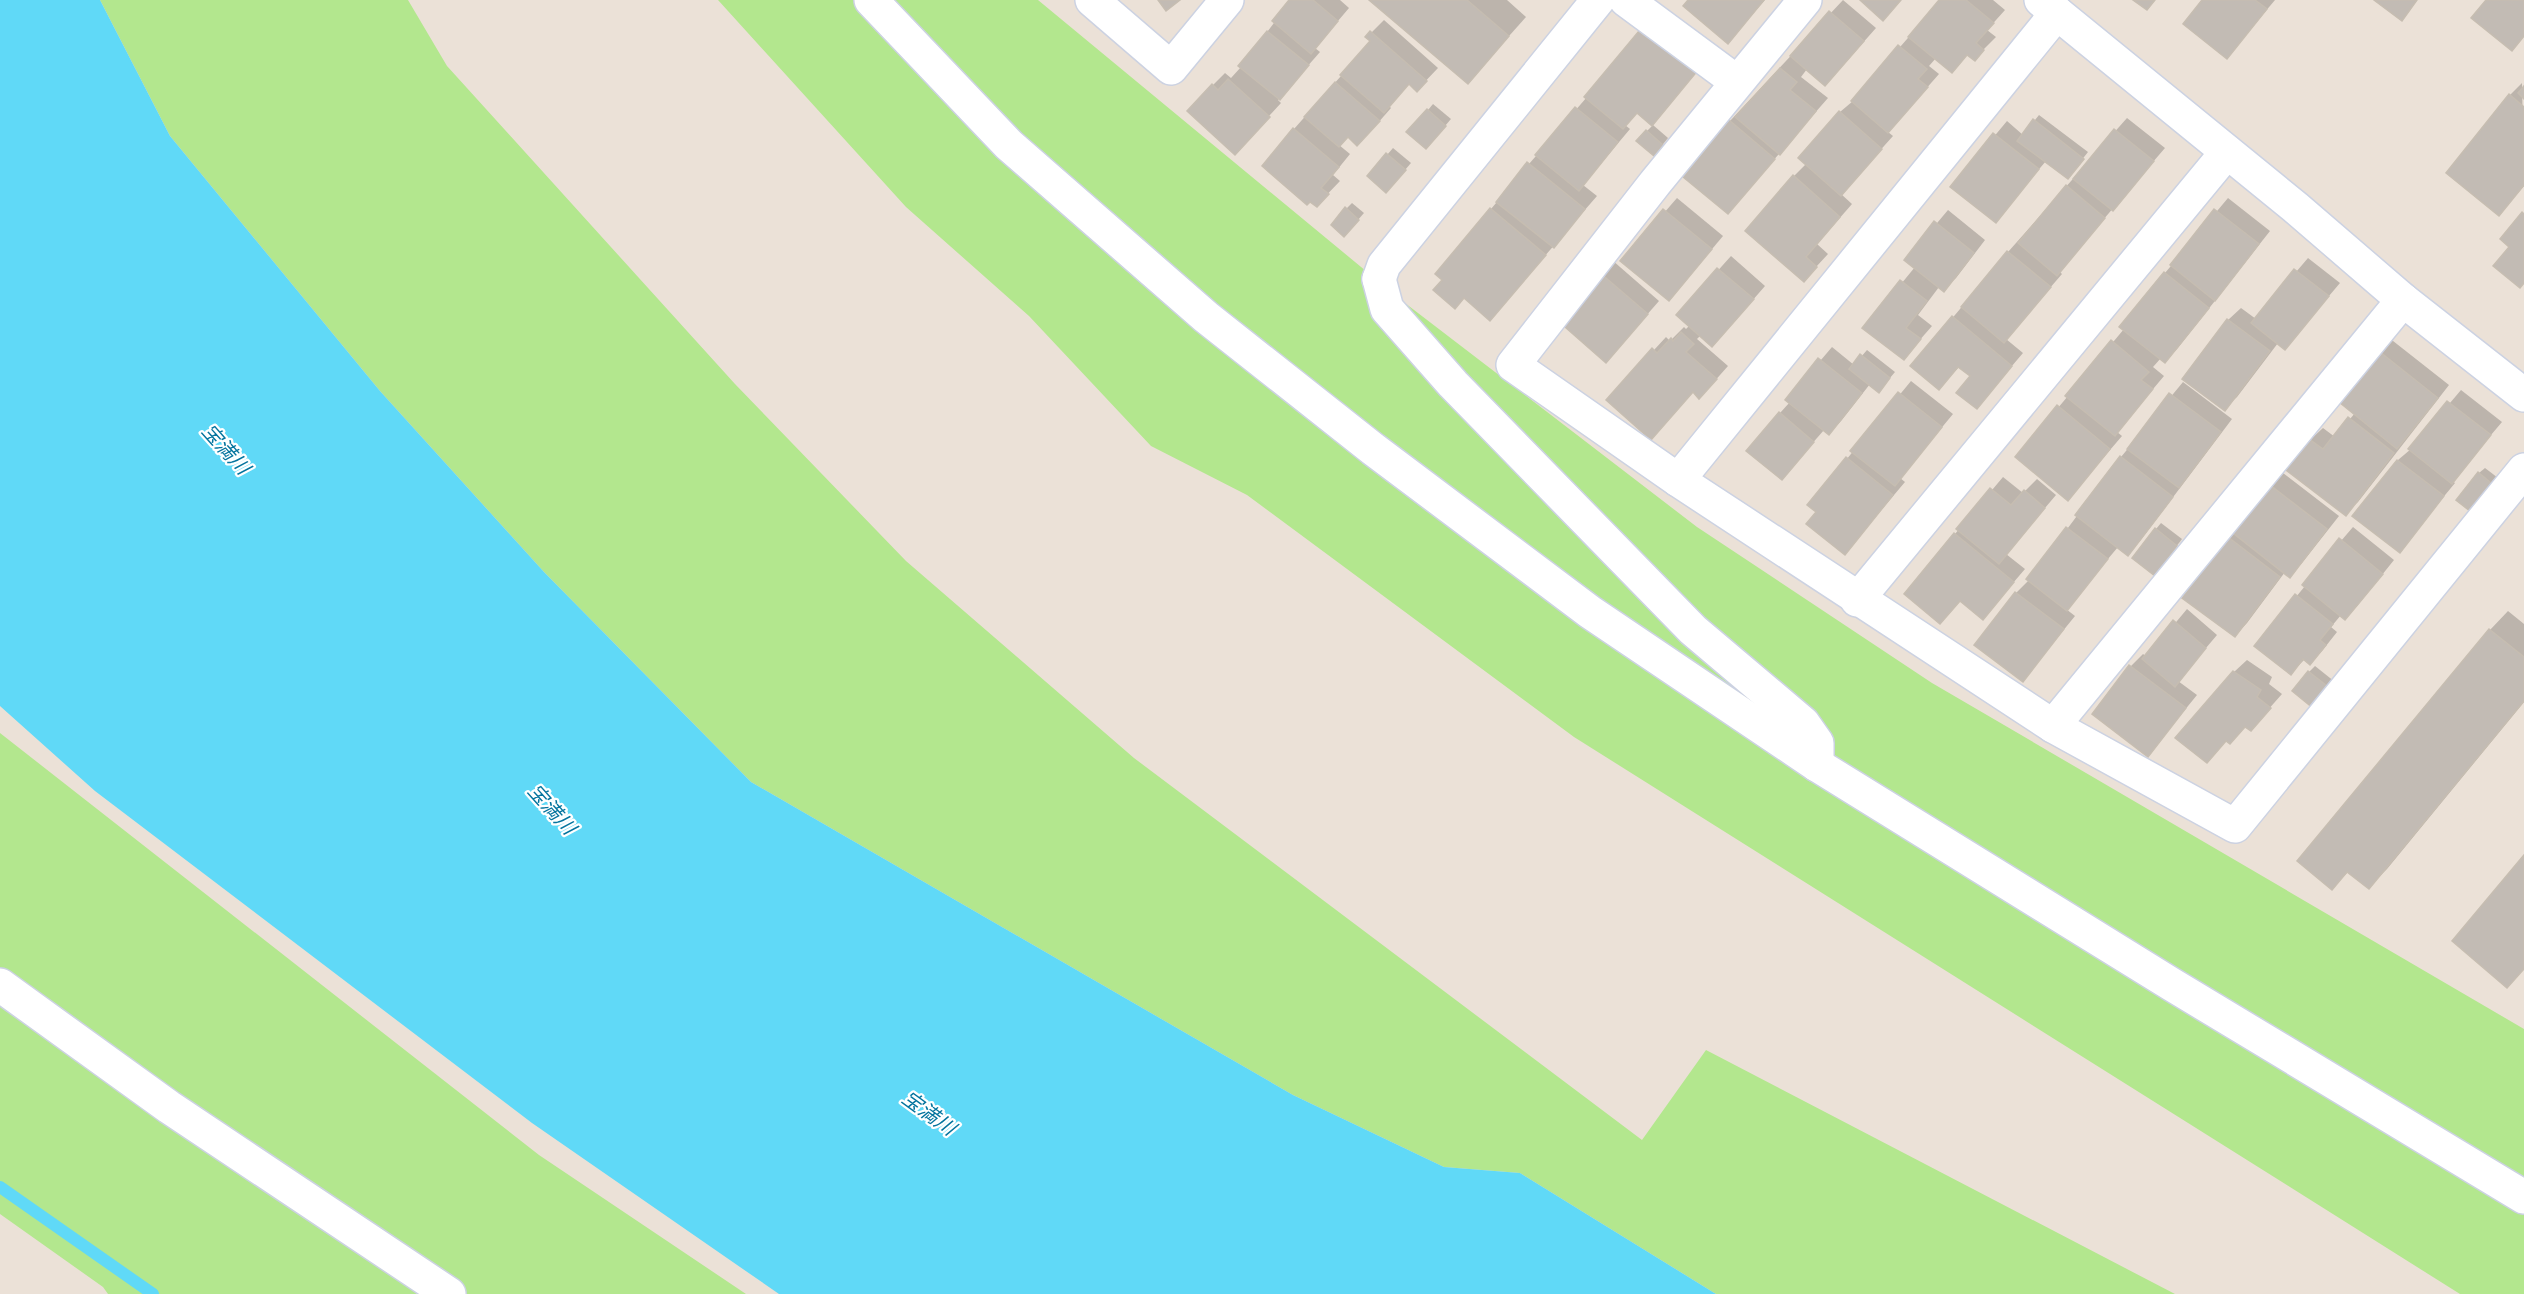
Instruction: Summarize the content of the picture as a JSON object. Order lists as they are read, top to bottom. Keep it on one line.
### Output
{"water":["宝満川"]}
